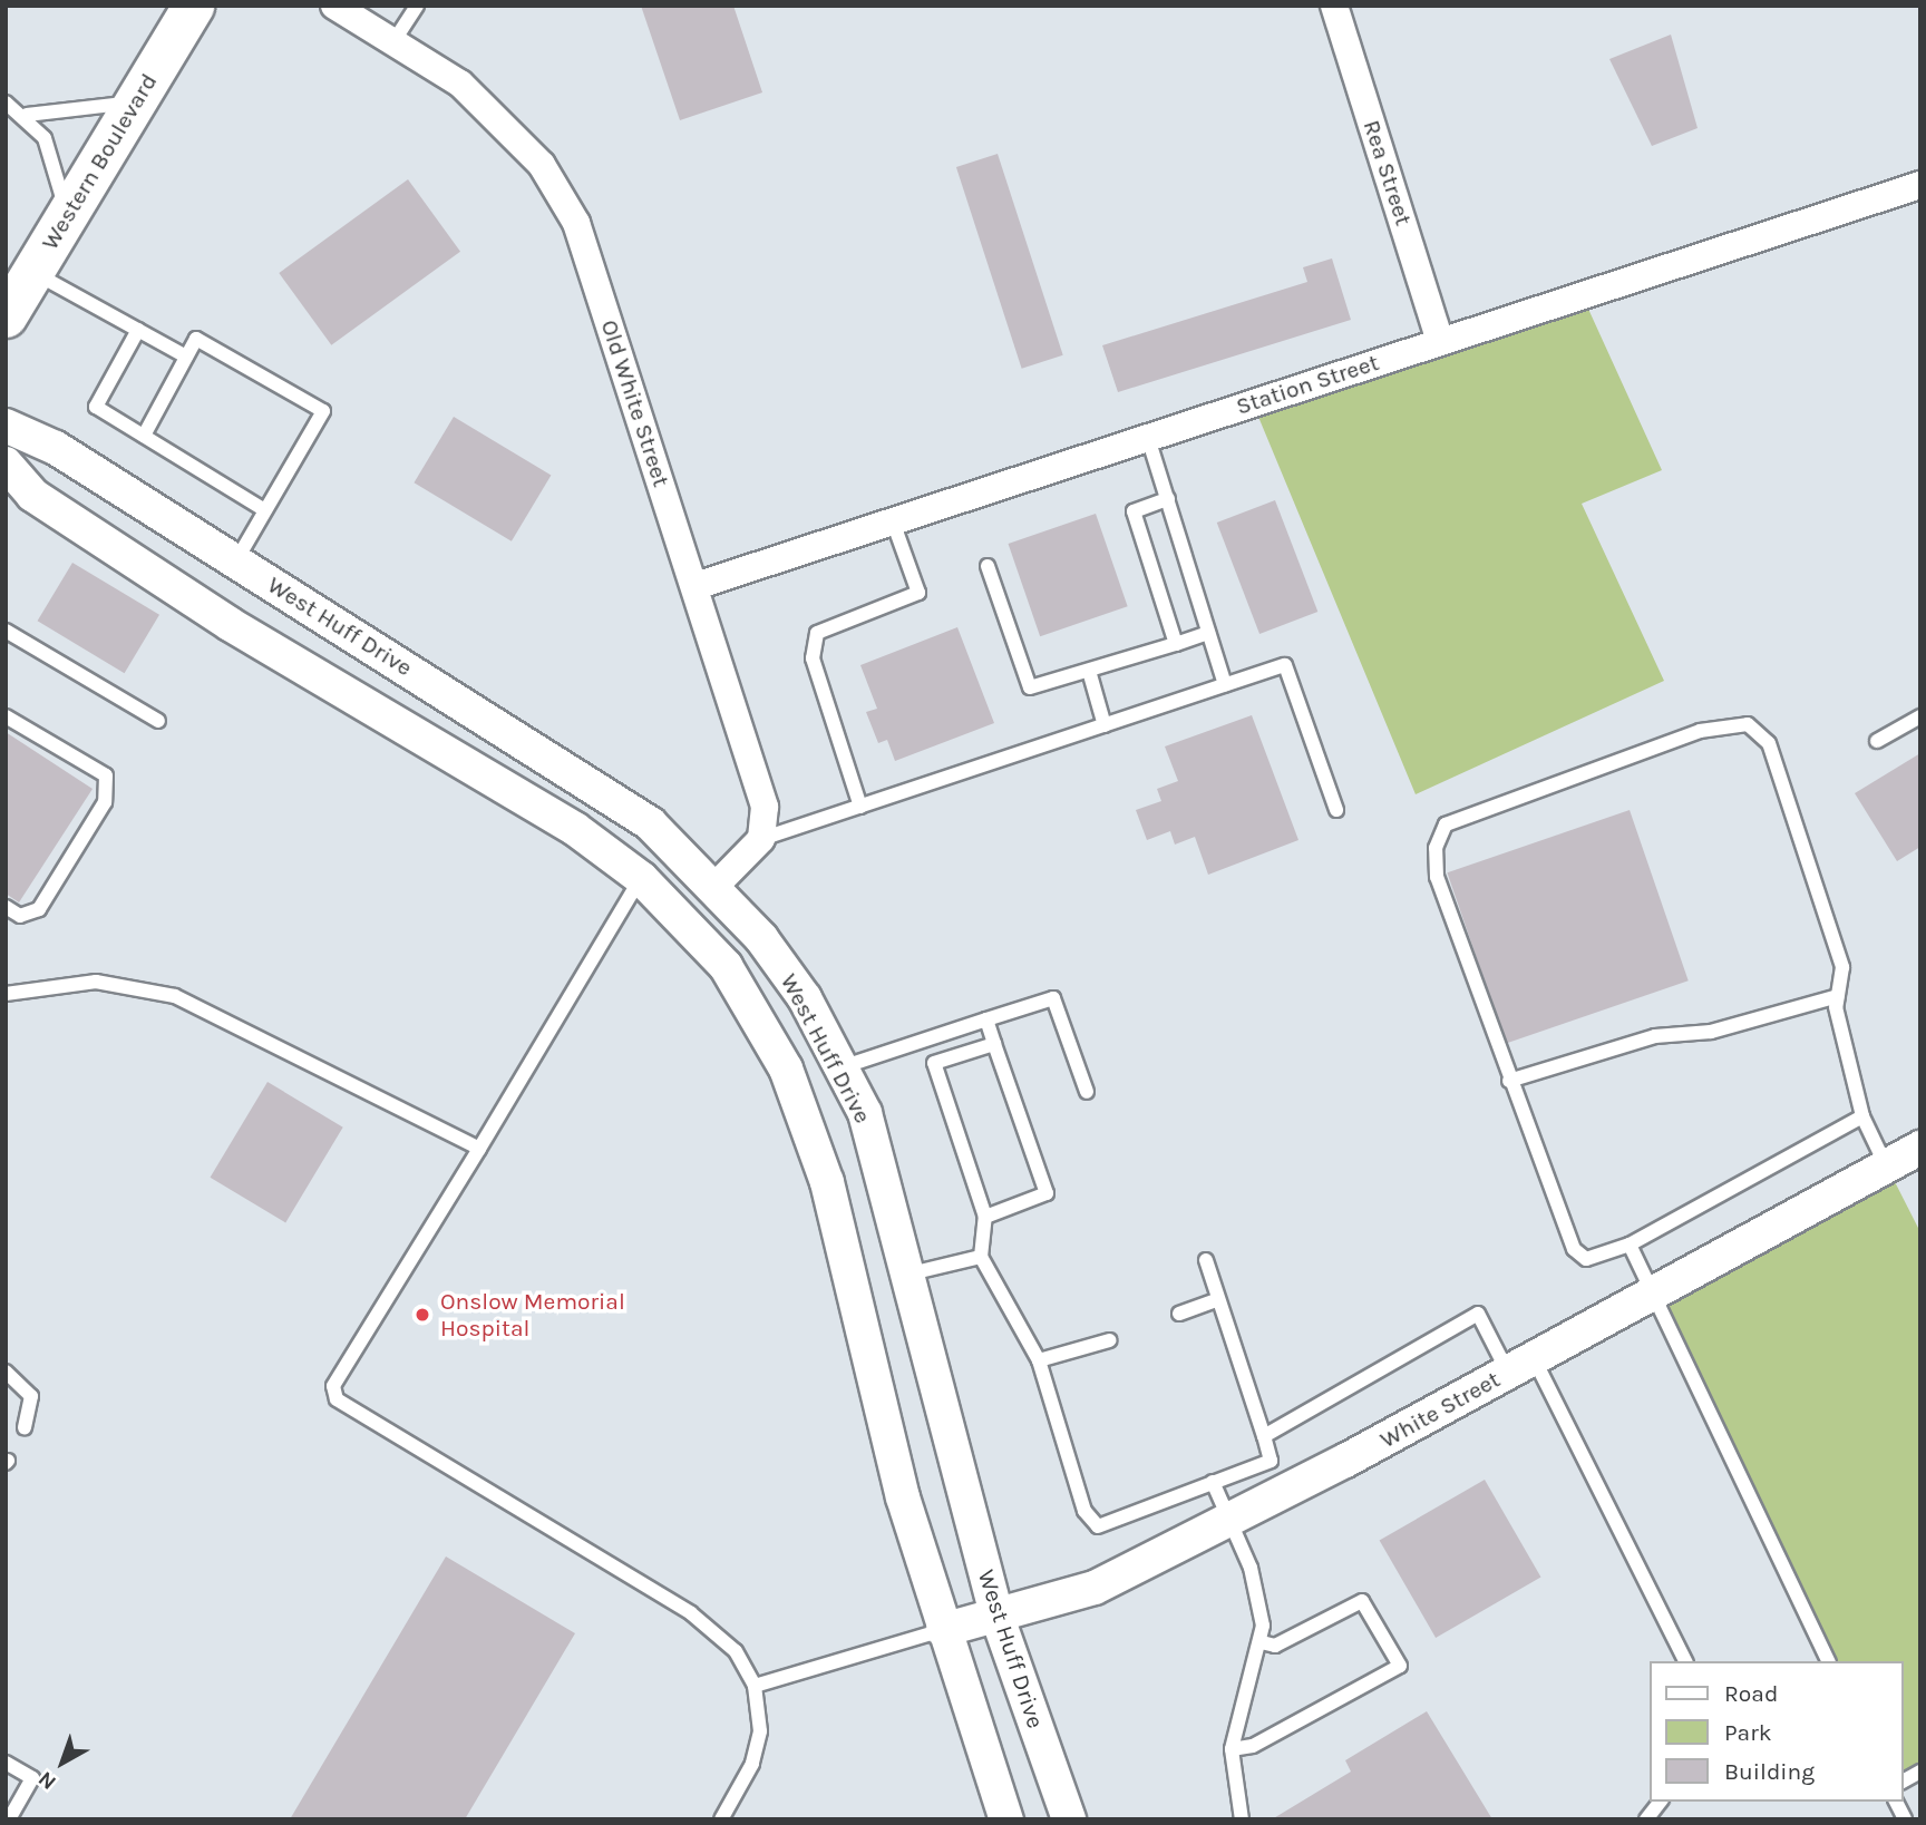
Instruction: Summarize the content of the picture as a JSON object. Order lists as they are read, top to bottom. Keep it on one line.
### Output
{"streets":{"main road":["Western Boulevard"],"street":["Rea Street","Station Street","Old White Street","West Huff Drive","White Street"]},"crossings":[["Rea Street","Station Street"],["Station Street","Old White Street"],["West Huff Drive","White Street"]],"places":["Onslow Memorial Hospital"],"legend":["Road","Park","Building"],"north":"bottom left"}
